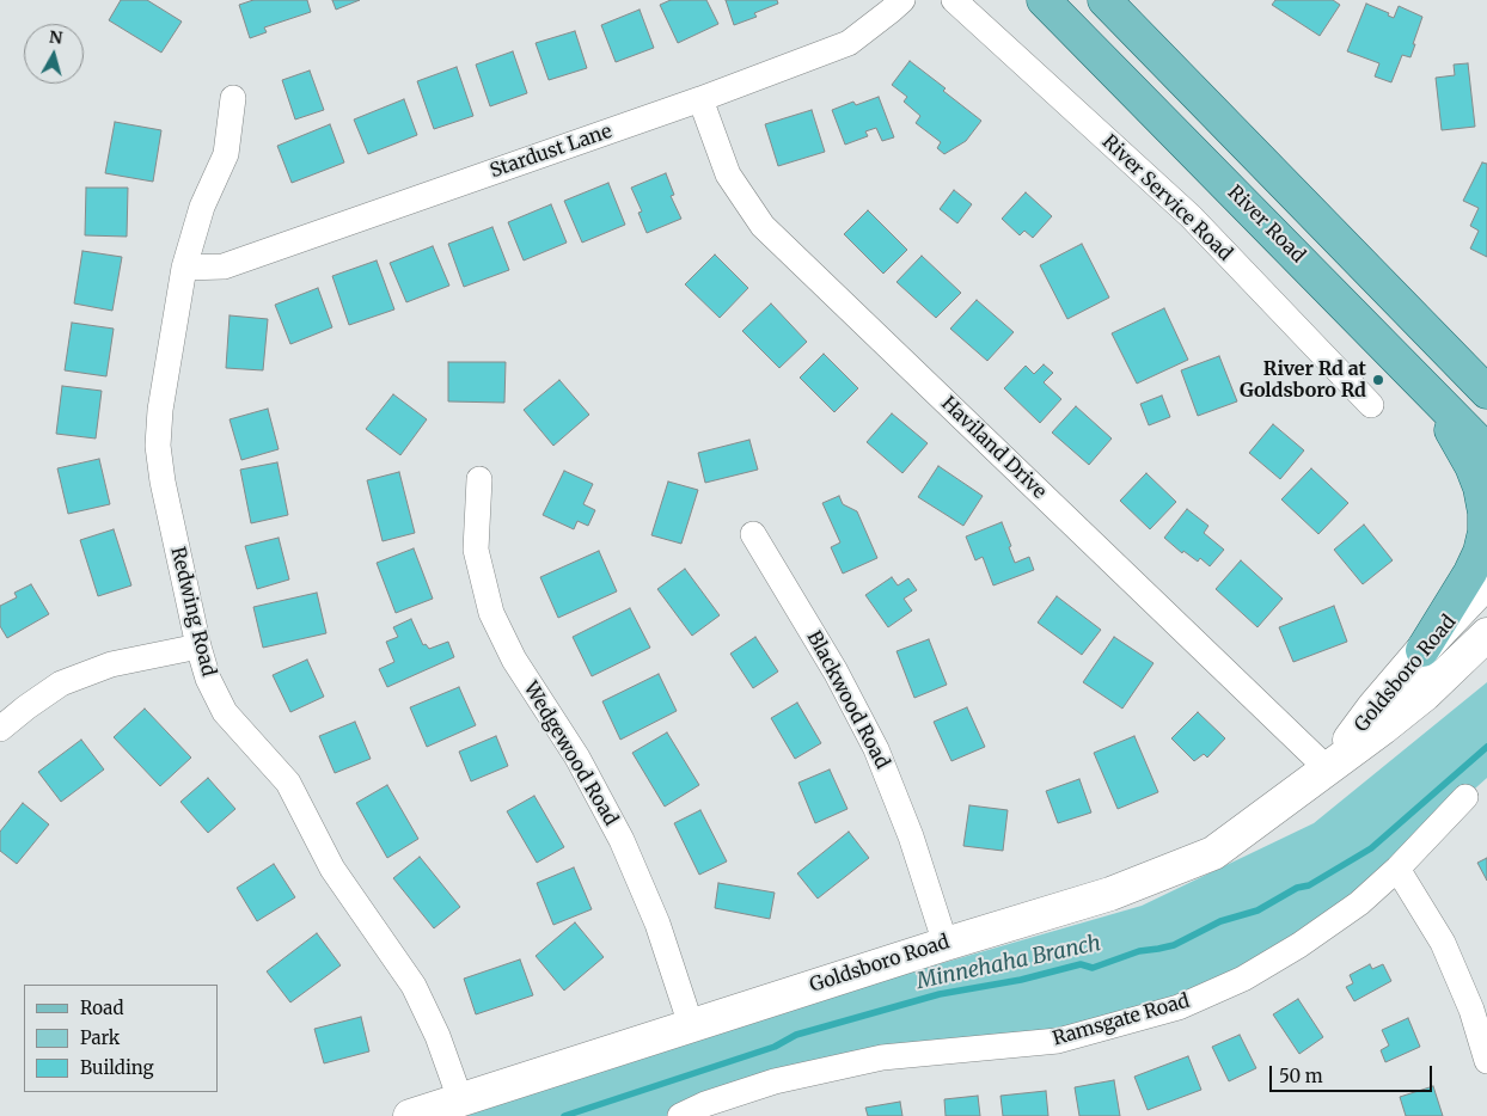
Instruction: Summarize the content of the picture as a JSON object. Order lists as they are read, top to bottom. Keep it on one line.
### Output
{"streets":{"main road":["River Road","Goldsboro Road"],"street":["Stardust Lane","River Service Road","Haviland Drive","Redwing Road","Blackwood Road","Wedgewood Road","Ramsgate Road"]},"crossings":[["Stardust Lane","Haviland Drive"],["Stardust Lane","Redwing Road"],["Haviland Drive","Goldsboro Road"],["Redwing Road","Goldsboro Road"],["Goldsboro Road","Blackwood Road"],["Goldsboro Road","Wedgewood Road"]],"water":["Minnehaha Branch"],"places":["River Rd at Goldsboro Rd"],"legend":["Road","Park","Building"],"scale_bar":"50 m","north":"top"}
